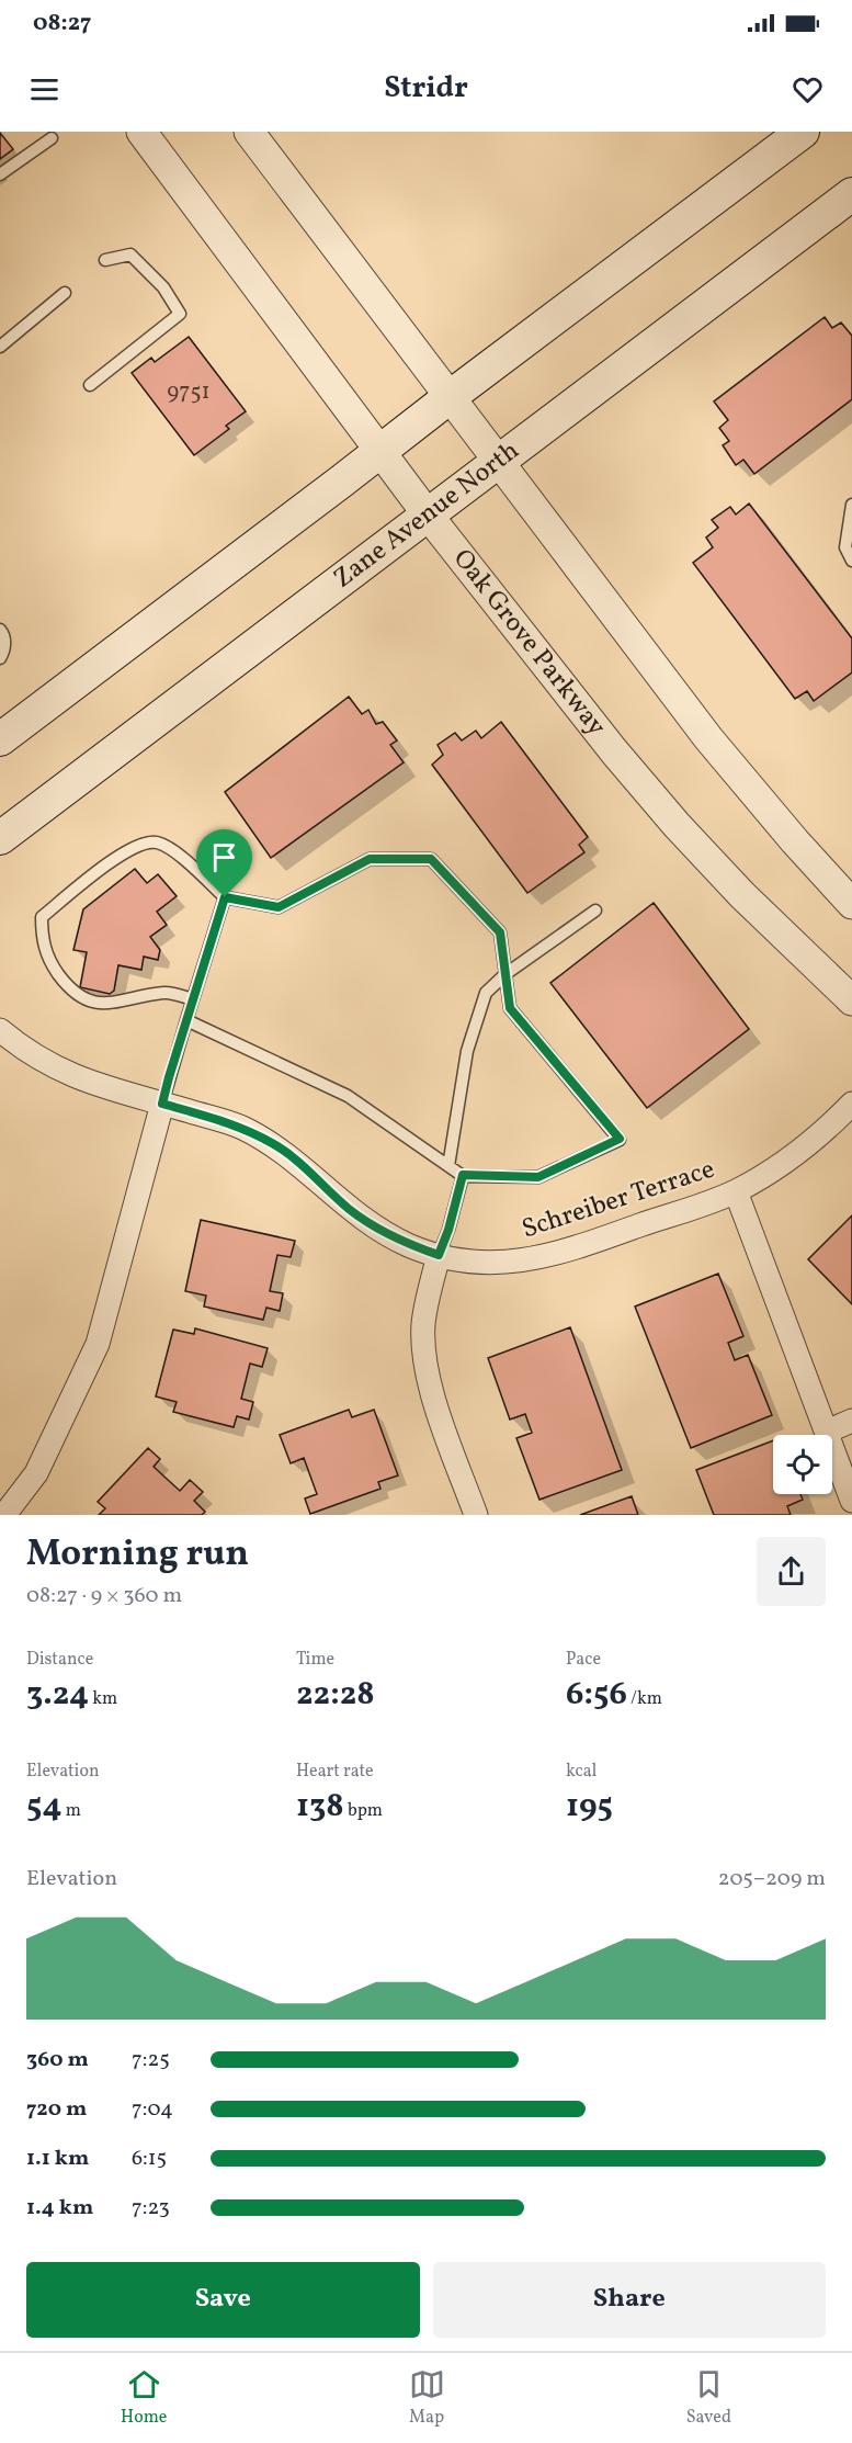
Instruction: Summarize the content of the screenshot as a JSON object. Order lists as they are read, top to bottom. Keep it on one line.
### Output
{"streets":{"main road":["Zane Avenue North"],"street":["Oak Grove Parkway","Schreiber Terrace"]},"crossings":[["Zane Avenue North","Oak Grove Parkway"]],"house_numbers":["9751"],"page":{"status":"08:27","header":"Stridr","heading":["Morning run","08:27 · 9 × 360 m"],"stats":[["Distance","3.24 km"],["Time","22:28"],["Pace","6:56 /km"],["Elevation","54 m"],["Heart rate","138 bpm"],["kcal","195"]],"chart":["Elevation","205–209 m"],"list":[{"name":"360 m","note":"7:25"},{"name":"720 m","note":"7:04"},{"name":"1.1 km","note":"6:15"},{"name":"1.4 km","note":"7:23"}],"buttons":["Save","Share"],"tabs":["Home","Map","Saved"]}}
